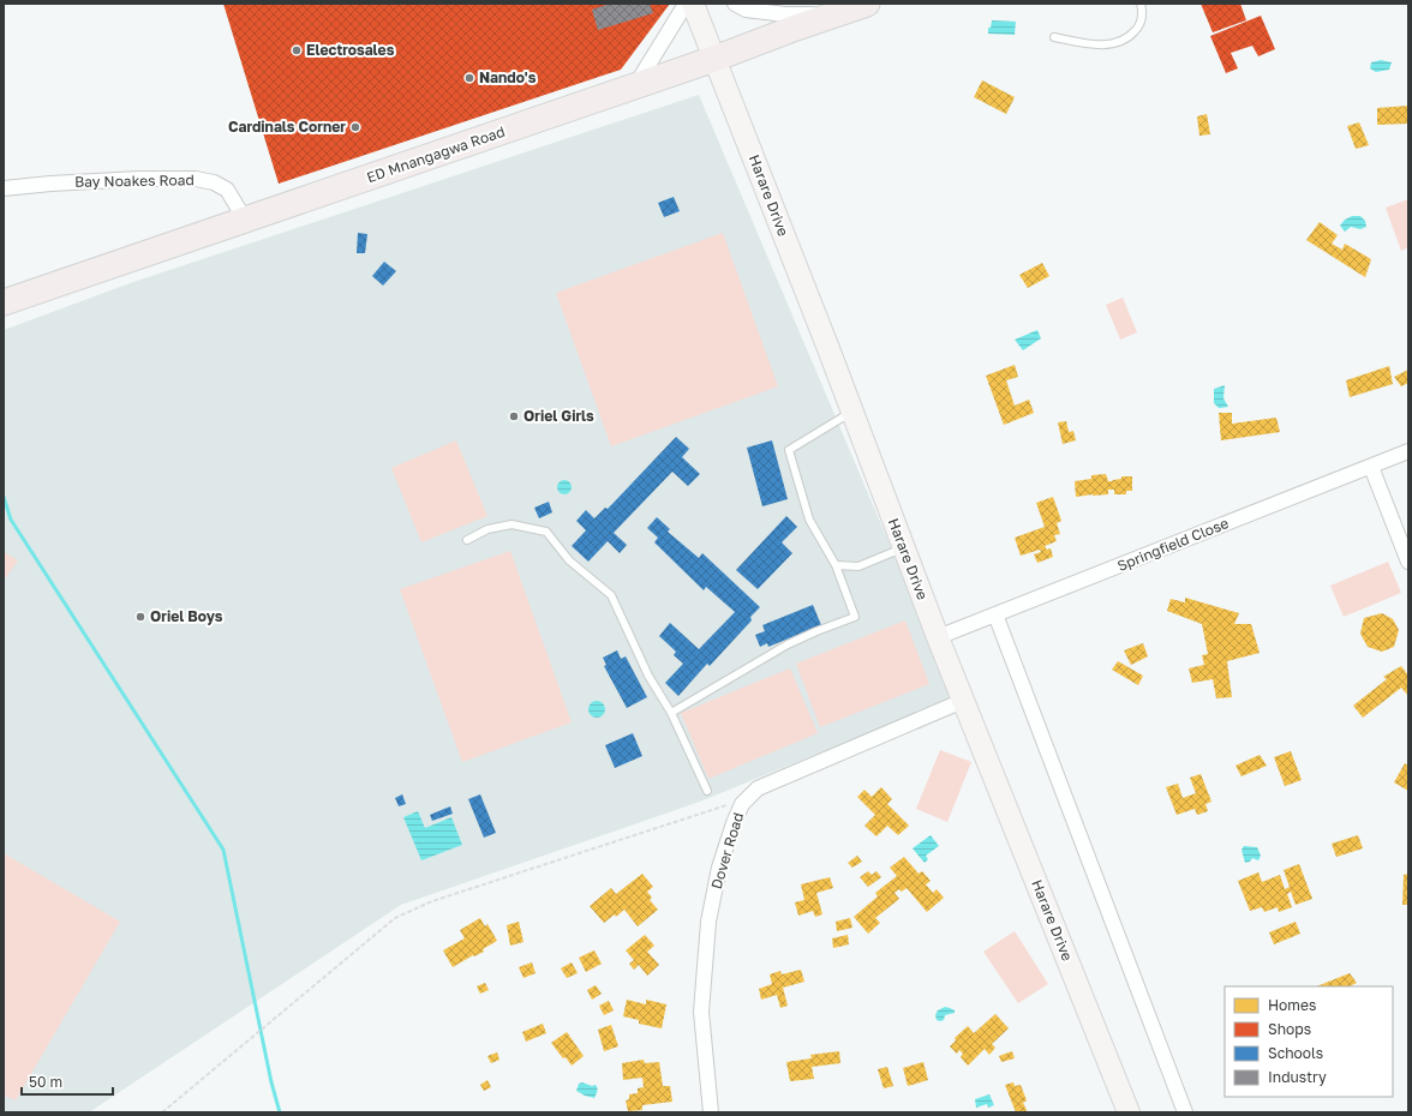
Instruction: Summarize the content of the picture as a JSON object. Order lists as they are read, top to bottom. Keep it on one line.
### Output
{"streets":{"highway":["ED Mnangagwa Road"],"main road":["Harare Drive"],"street":["Bay Noakes Road","Springfield Close","Dover Road"]},"crossings":[["ED Mnangagwa Road","Bay Noakes Road"],["ED Mnangagwa Road","Harare Drive"],["Harare Drive","Springfield Close"],["Harare Drive","Dover Road"]],"places":["Electrosales","Nando's","Cardinals Corner","Oriel Girls","Oriel Boys"],"legend":["Homes","Shops","Schools","Industry"],"scale_bar":"50 m"}
